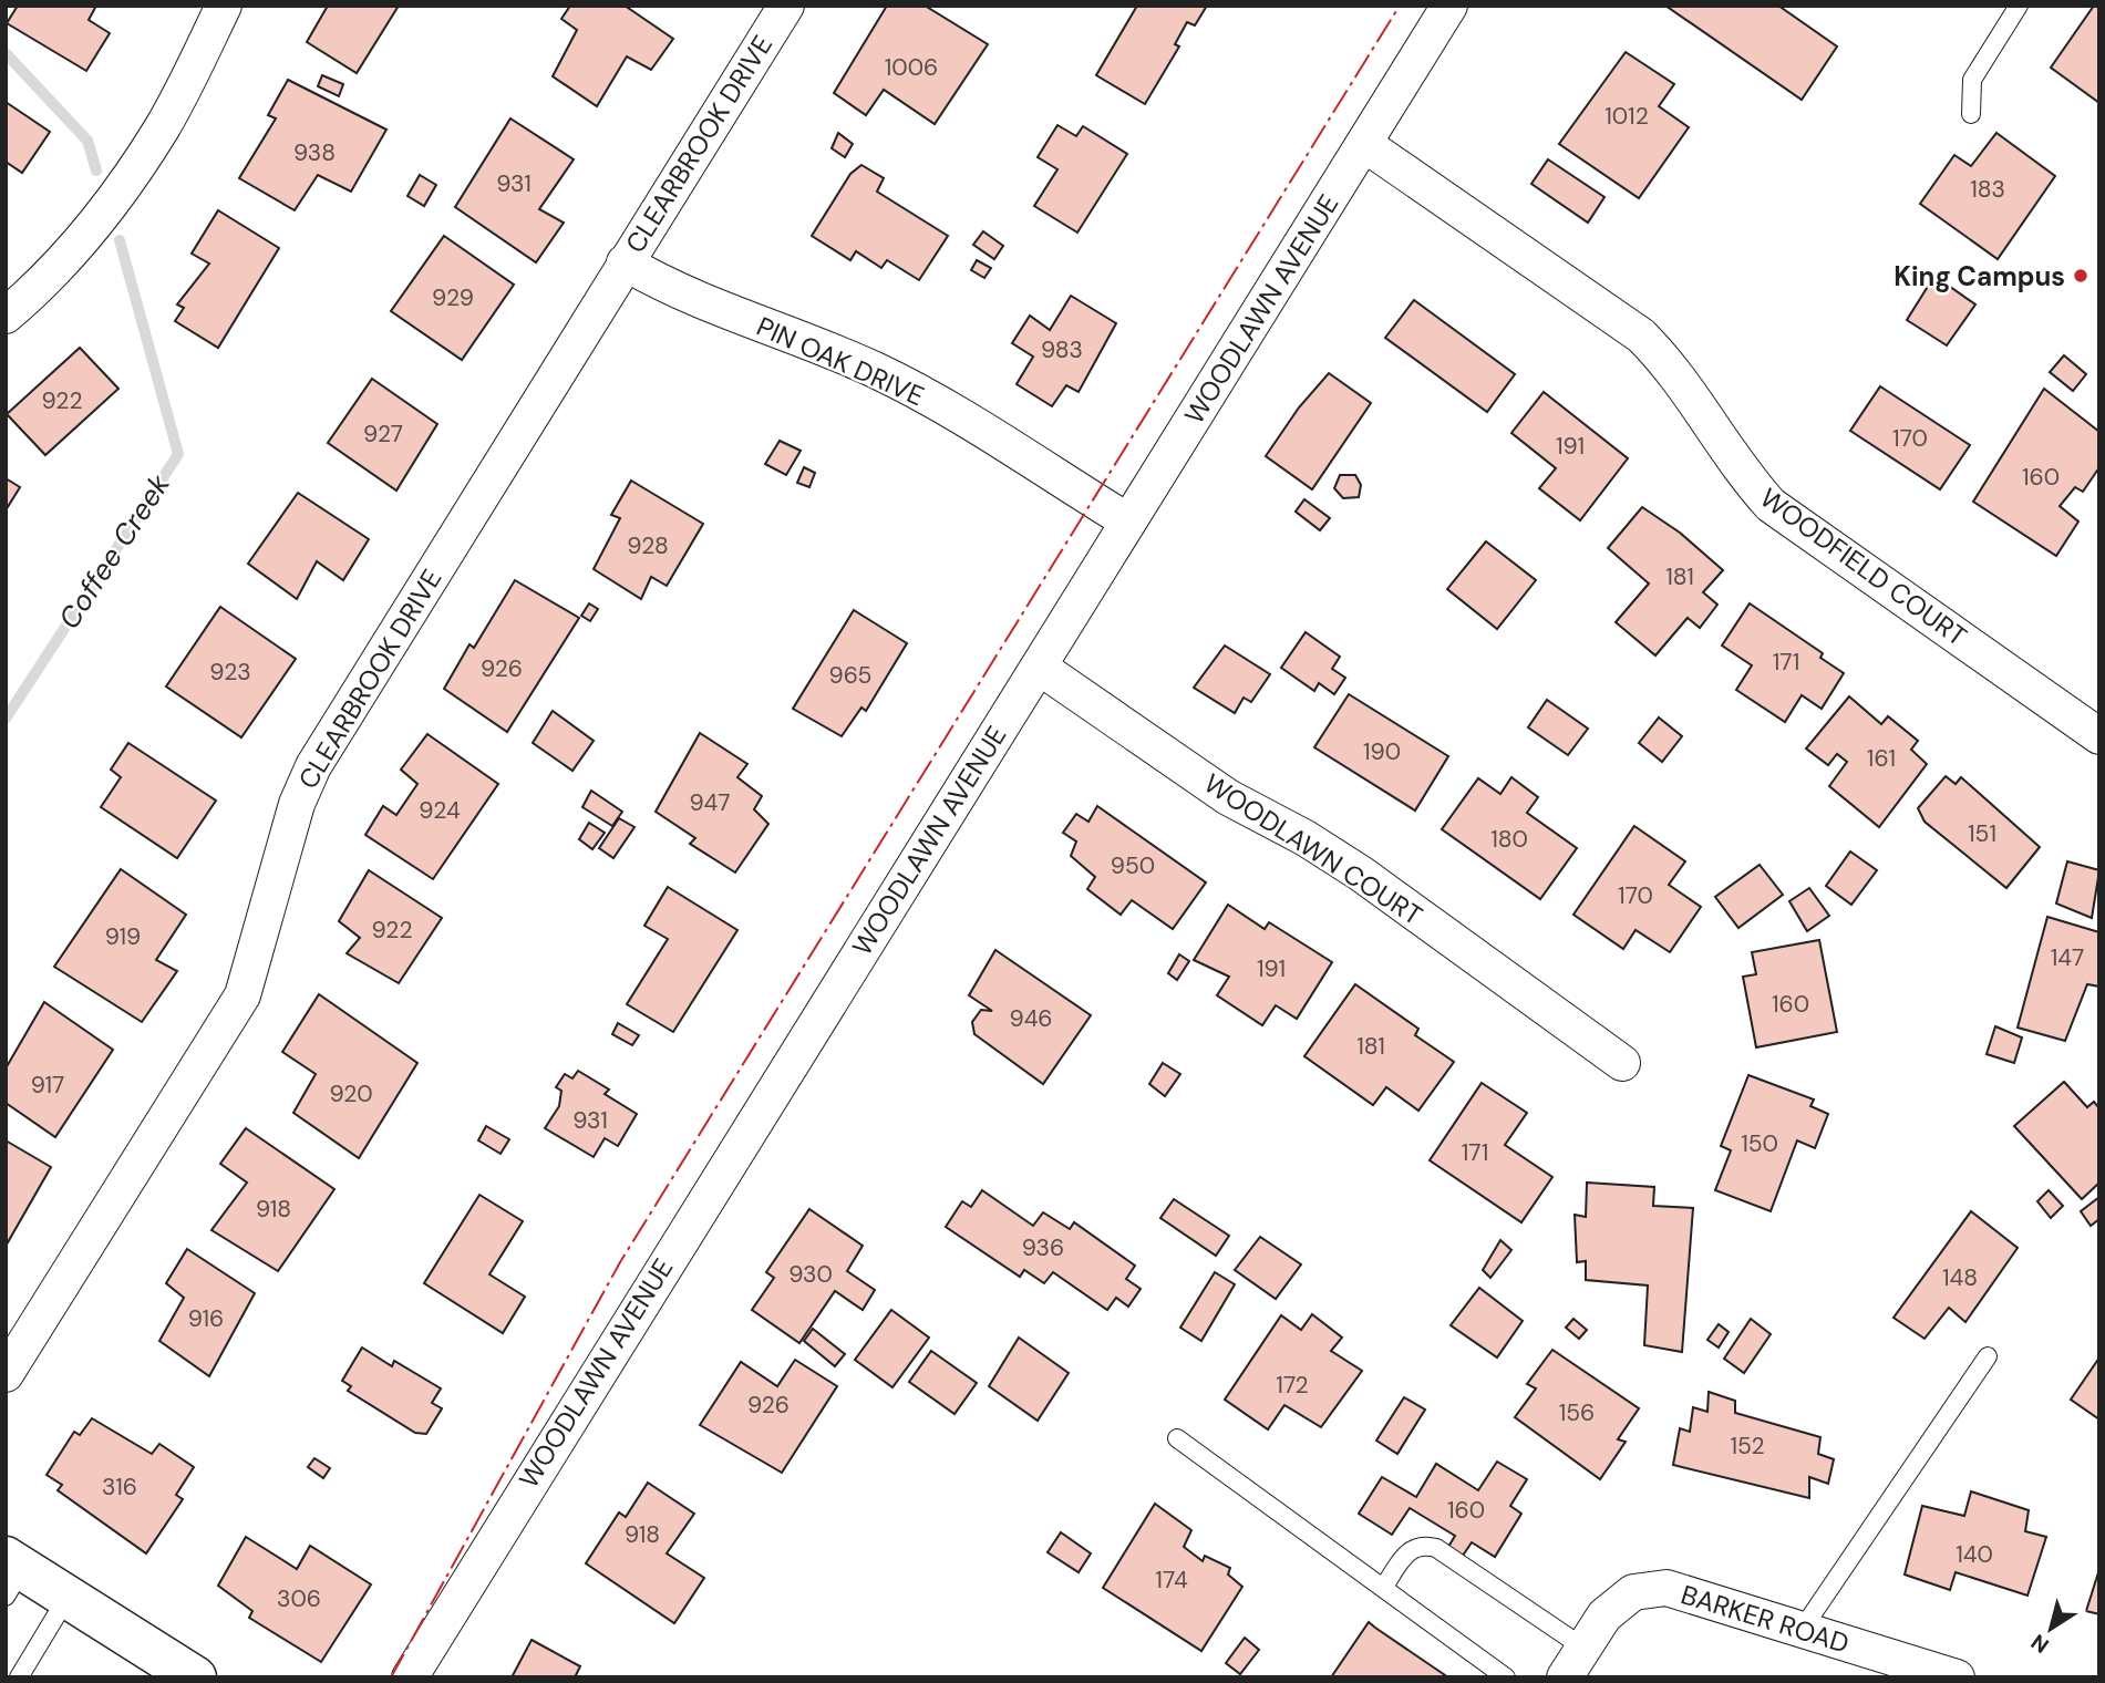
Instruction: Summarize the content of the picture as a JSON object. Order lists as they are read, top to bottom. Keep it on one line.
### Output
{"streets":{"street":["CLEARBROOK DRIVE","WOODLAWN AVENUE","PIN OAK DRIVE","WOODFIELD COURT","WOODLAWN COURT","BARKER ROAD"]},"crossings":[["CLEARBROOK DRIVE","PIN OAK DRIVE"],["WOODLAWN AVENUE","PIN OAK DRIVE"],["WOODLAWN AVENUE","WOODFIELD COURT"],["WOODLAWN AVENUE","WOODLAWN COURT"]],"water":["Coffee Creek"],"places":["King Campus"],"house_numbers":["1006","1012","938","931","183","929","983","922","927","170","191","160","928","181","171","926","923","965","190","161","947","924","151","180","950","170","922","919","147","191","160","946","181","917","920","931","150","171","918","936","930","148","916","172","926","156","152","316","160","918","140","174","306"],"north":"bottom left"}
